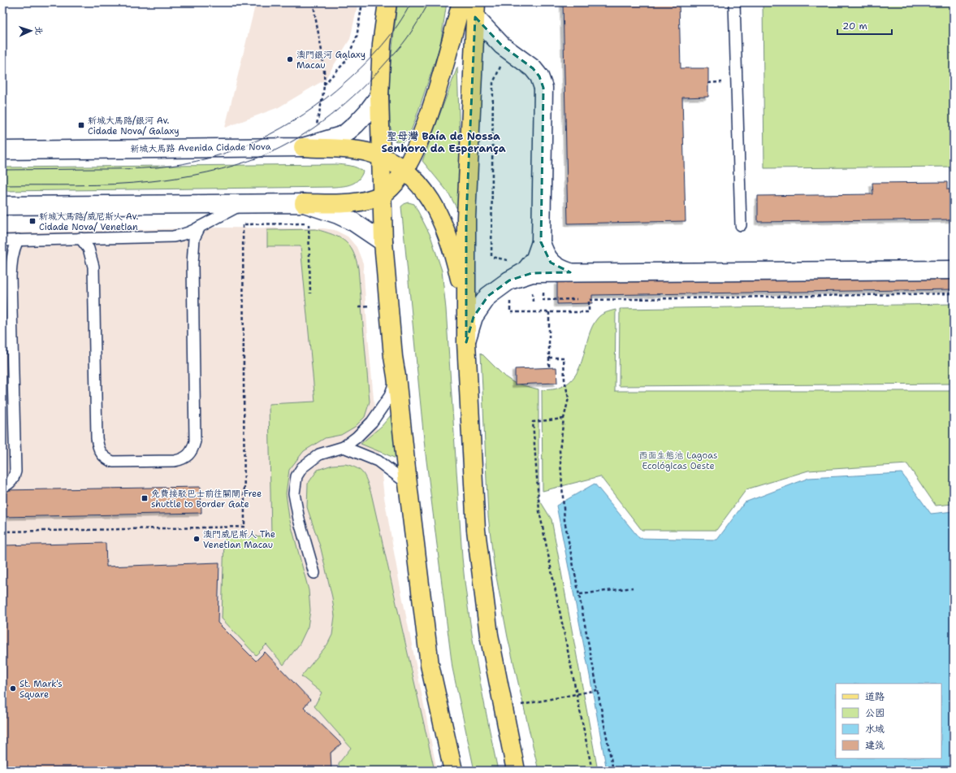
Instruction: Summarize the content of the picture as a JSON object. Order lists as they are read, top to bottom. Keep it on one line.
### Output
{"streets":{"street":["新城大馬路 Avenida Cidade Nova"]},"districts":["聖母灣 Baía de Nossa Senhora da Esperança"],"parks":["西面生態池 Lagoas Ecológicas Oeste"],"places":{"other":["澳門銀河 Galaxy Macau","澳門威尼斯人 The Venetian Macau","St. Mark's Square"],"transit":["新城大馬路/銀河 Av. Cidade Nova/ Galaxy","新城大馬路/威尼斯人 Av. Cidade Nova/ Venetian","免費接駁巴士前往關閘 Free shuttle to Border Gate"]},"legend":["道路","公园","水域","建筑"],"scale_bar":"20 m","north":"right"}
